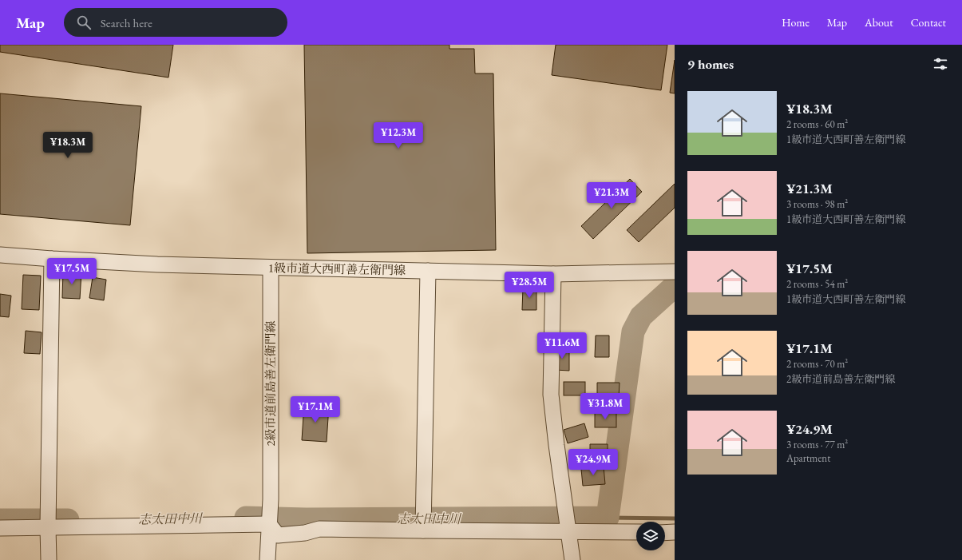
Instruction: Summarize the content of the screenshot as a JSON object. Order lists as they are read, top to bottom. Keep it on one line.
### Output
{"streets":{"street":["1級市道大西町善左衛門線","2級市道前島善左衛門線"]},"crossings":[["1級市道大西町善左衛門線","2級市道前島善左衛門線"]],"water":["志太田中川"],"page":{"header":"Map","search":"Search here","nav":["Home","Map","About","Contact"],"heading":"9 homes","list":[{"name":"¥18.3M","note":"2 rooms · 60 m² · 1級市道大西町善左衛門線"},{"name":"¥21.3M","note":"3 rooms · 98 m² · 1級市道大西町善左衛門線"},{"name":"¥17.5M","note":"2 rooms · 54 m² · 1級市道大西町善左衛門線"},{"name":"¥17.1M","note":"2 rooms · 70 m² · 2級市道前島善左衛門線"},{"name":"¥24.9M","note":"3 rooms · 77 m² · Apartment"}],"price":["¥12.3M","¥18.3M","¥21.3M","¥17.5M","¥28.5M","¥11.6M","¥31.8M","¥17.1M","¥24.9M"]}}
